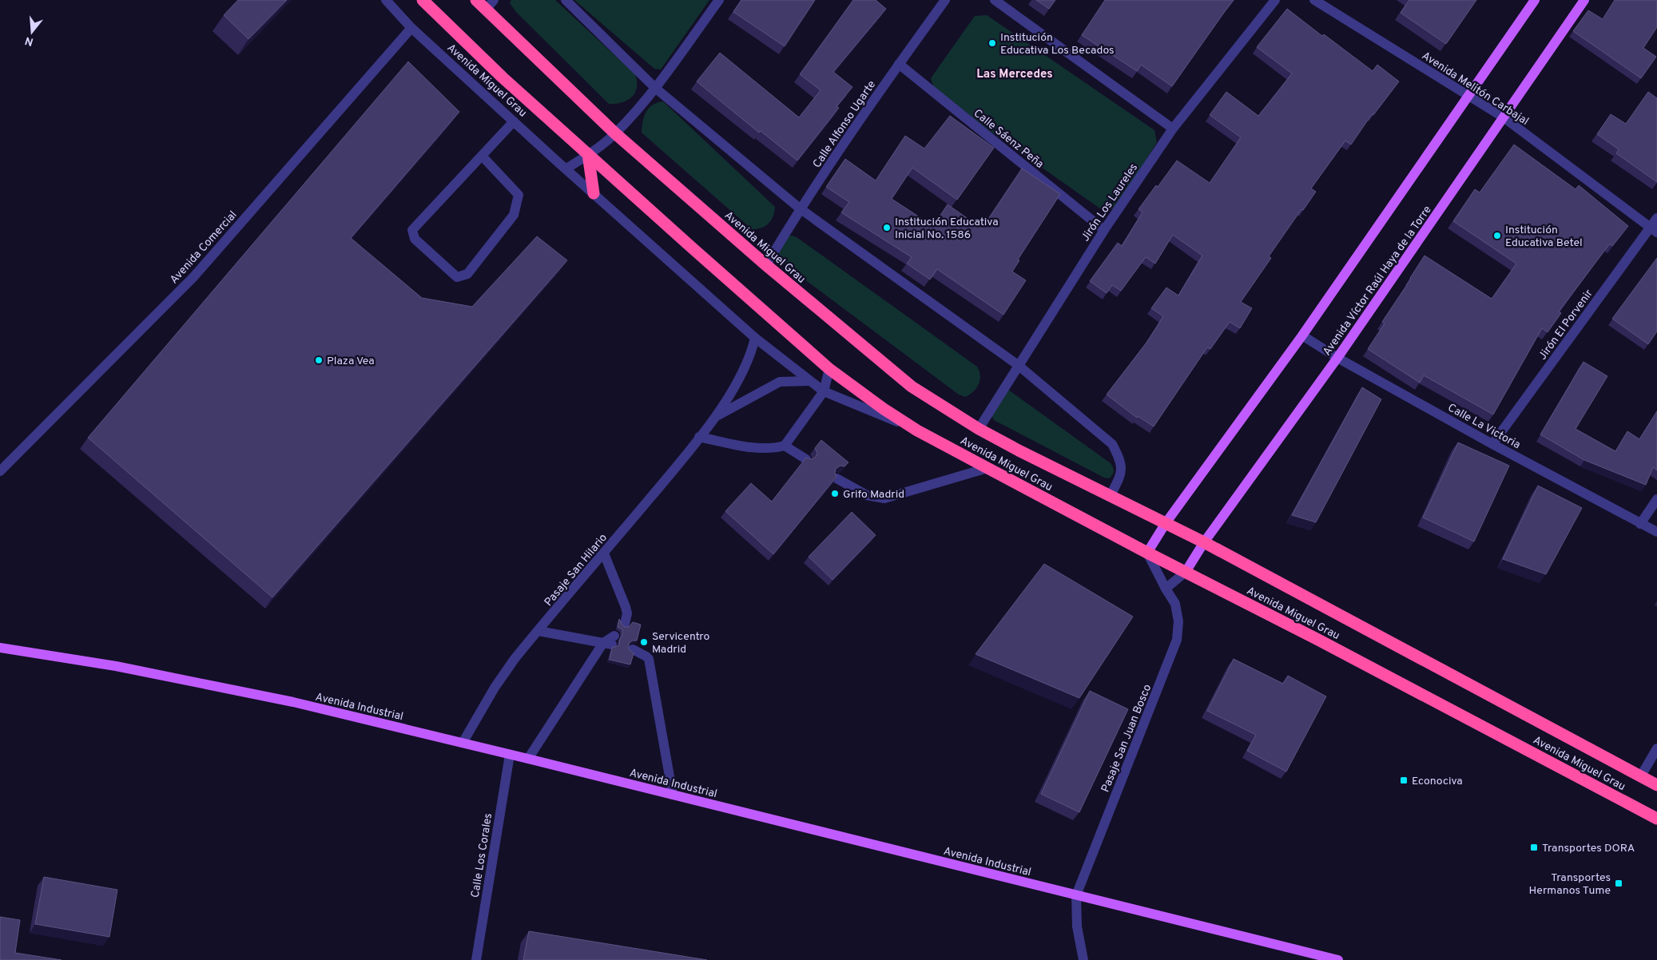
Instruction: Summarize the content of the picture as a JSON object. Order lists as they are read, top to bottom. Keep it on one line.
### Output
{"streets":{"highway":["Avenida Miguel Grau"],"main road":["Avenida Víctor Raúl Haya de la Torre","Avenida Industrial"],"street":["Avenida Melitón Carbajal","Calle Alfonso Ugarte","Calle Sáenz Peña","Jirón Los Laureles","Avenida Comercial","Jirón El Porvenir","Calle La Victoria","Pasaje San Hilario","Pasaje San Juan Bosco","Calle Los Corales"]},"crossings":[["Avenida Miguel Grau","Calle Alfonso Ugarte"],["Avenida Miguel Grau","Jirón Los Laureles"],["Avenida Miguel Grau","Avenida Comercial"],["Avenida Miguel Grau","Avenida Víctor Raúl Haya de la Torre"],["Avenida Miguel Grau","Pasaje San Hilario"],["Avenida Miguel Grau","Pasaje San Juan Bosco"],["Avenida Melitón Carbajal","Avenida Víctor Raúl Haya de la Torre"],["Avenida Melitón Carbajal","Jirón El Porvenir"],["Calle Alfonso Ugarte","Calle Sáenz Peña"],["Calle Sáenz Peña","Jirón Los Laureles"],["Avenida Víctor Raúl Haya de la Torre","Calle La Victoria"],["Jirón El Porvenir","Calle La Victoria"],["Pasaje San Hilario","Avenida Industrial"],["Avenida Industrial","Pasaje San Juan Bosco"],["Avenida Industrial","Calle Los Corales"]],"districts":["Las Mercedes"],"places":{"other":["Institución Educativa Los Becados","Institución Educativa Inicial No. 1586","Institución Educativa Betel","Plaza Vea","Grifo Madrid","Servicentro Madrid"],"transit":["Econociva","Transportes DORA","Transportes Hermanos Tume"]},"north":"bottom"}
